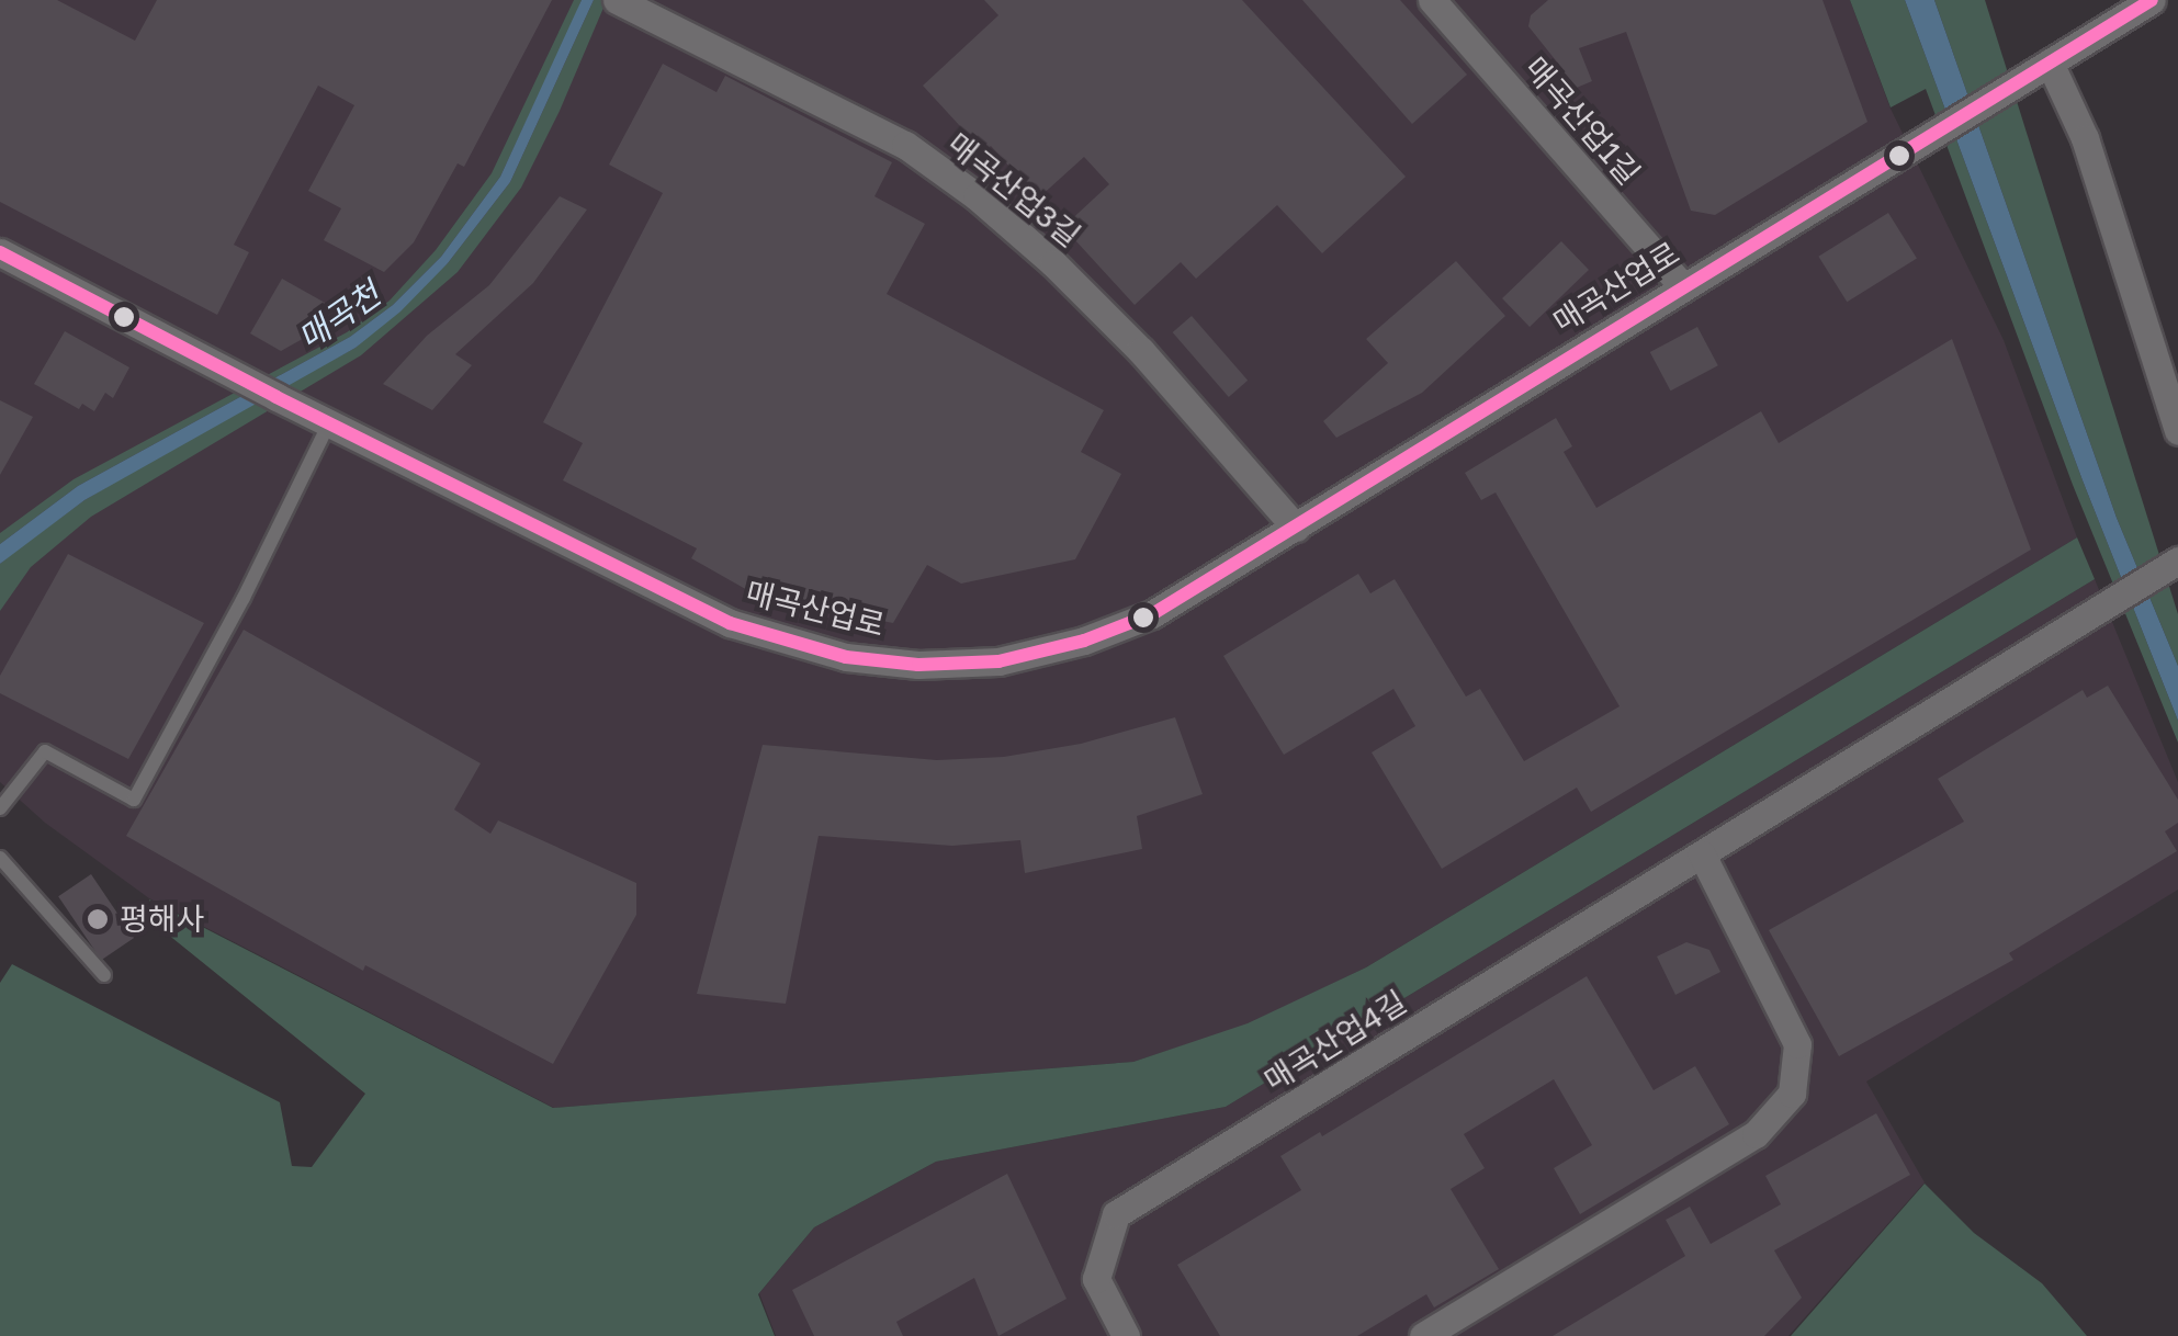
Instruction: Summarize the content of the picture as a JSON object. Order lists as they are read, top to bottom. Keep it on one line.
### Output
{"streets":{"street":["매곡산업1길","매곡산업3길","매곡산업로","매곡산업4길"]},"crossings":[["매곡산업1길","매곡산업로"],["매곡산업3길","매곡산업로"]],"water":["매곡천"],"places":["평해사"]}
